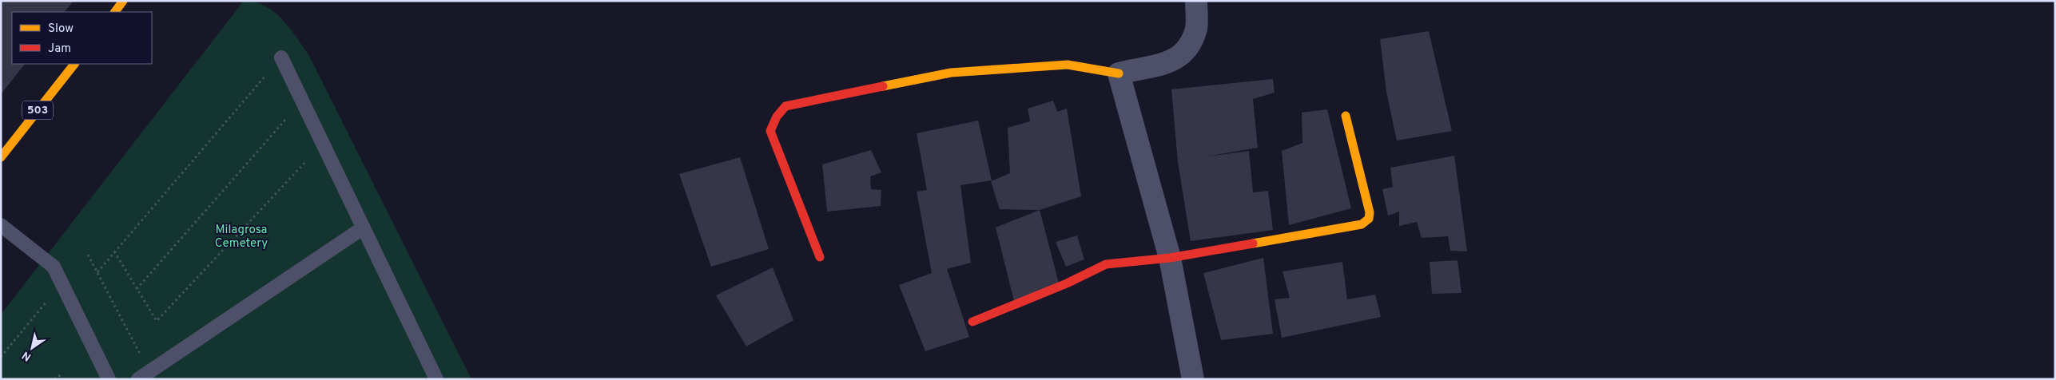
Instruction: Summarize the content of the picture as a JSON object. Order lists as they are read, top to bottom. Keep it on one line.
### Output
{"streets":{"street":["503"]},"parks":["Milagrosa Cemetery"],"legend":["Slow","Jam"],"north":"bottom left"}
